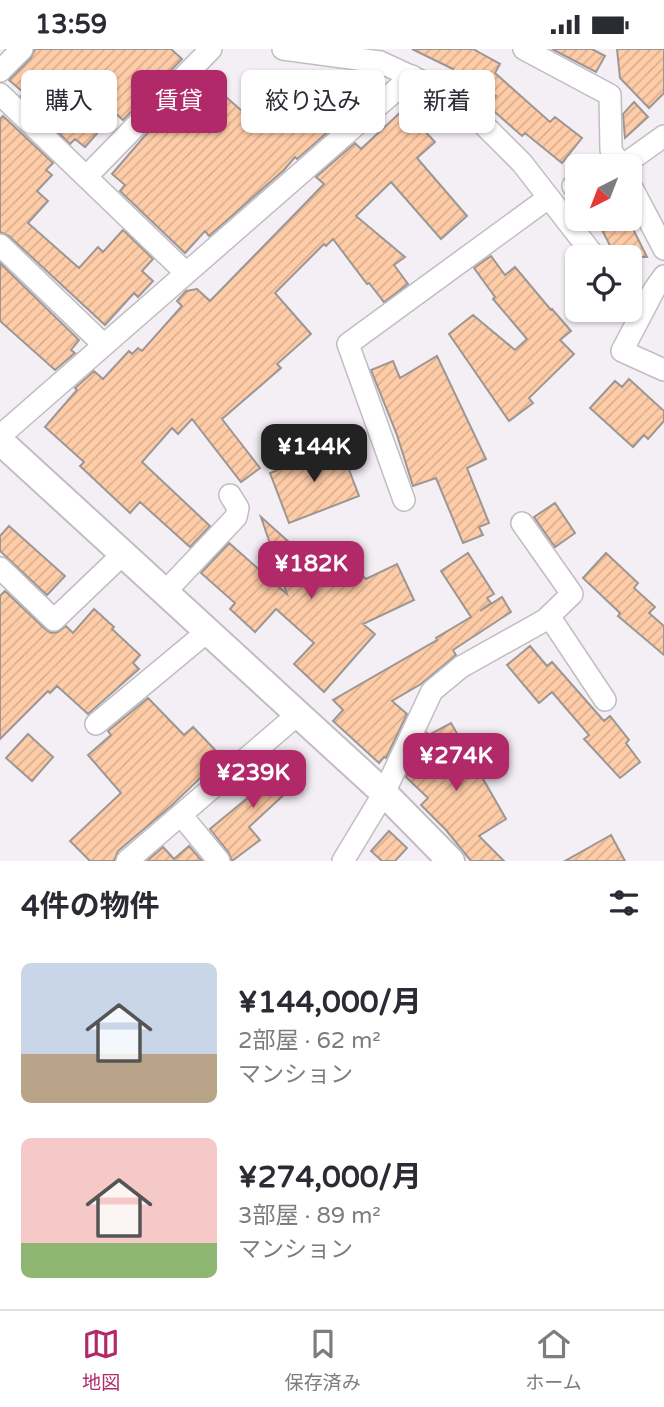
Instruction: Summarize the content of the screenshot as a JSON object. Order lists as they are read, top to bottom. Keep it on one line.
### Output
{"north":"bottom left","page":{"status":"13:59","chip":["購入","賃貸","絞り込み","新着"],"price":["¥144K","¥182K","¥274K","¥239K"],"heading":"4件の物件","list":[{"name":"¥144,000/月","note":"2部屋 · 62 m² · マンション"},{"name":"¥274,000/月","note":"3部屋 · 89 m² · マンション"}],"tabs":["地図","保存済み","ホーム"]}}
